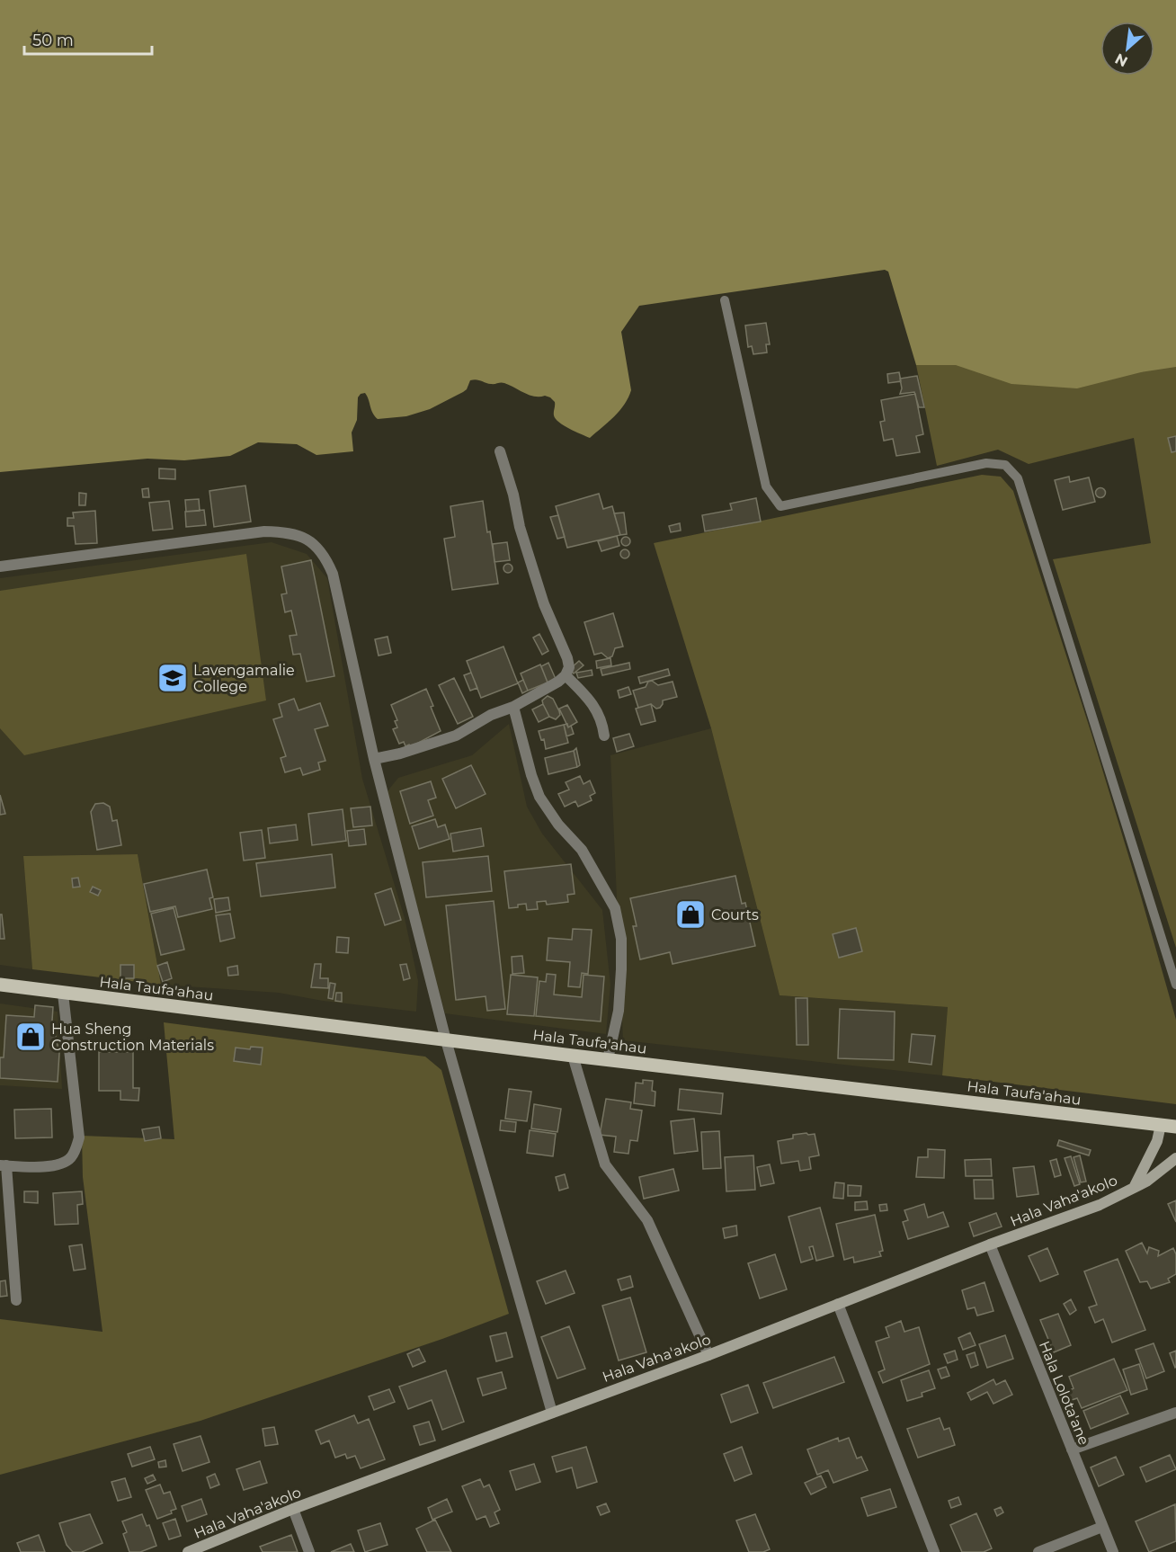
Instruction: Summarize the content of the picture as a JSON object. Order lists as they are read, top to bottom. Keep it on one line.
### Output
{"streets":{"main road":["Hala Taufa'ahau","Hala Vaha'akolo"],"street":["Hala Lolota'ane"]},"crossings":[["Hala Taufa'ahau","Hala Vaha'akolo"],["Hala Vaha'akolo","Hala Lolota'ane"]],"places":{"school or university":["Lavengamalie College"],"shop":["Courts","Hua Sheng Construction Materials"]},"scale_bar":"50 m","north":"bottom left"}
